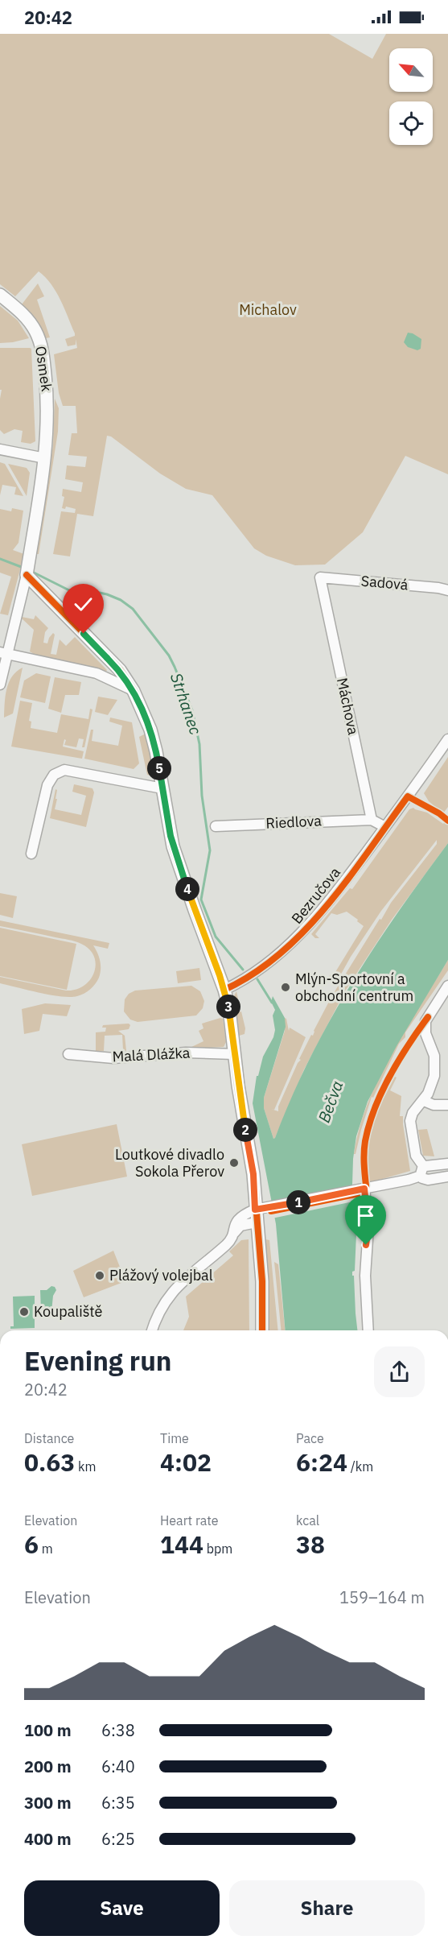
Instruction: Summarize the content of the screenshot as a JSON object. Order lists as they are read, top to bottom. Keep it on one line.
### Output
{"streets":{"street":["Osmek","Sadová","Máchova","Riedlova","Bezručova","Malá Dlážka"]},"crossings":[["Sadová","Máchova"],["Máchova","Riedlova"]],"water":["Strhanec","Bečva"],"parks":["Michalov"],"places":["Mlýn-Sportovní a obchodní centrum","Loutkové divadlo Sokola Přerov","Plážový volejbal","Koupaliště"],"north":"top left","page":{"status":"20:42","pins":["5","4","3","2","1"],"heading":["Evening run","20:42"],"stats":[["Distance","0.63 km"],["Time","4:02"],["Pace","6:24 /km"],["Elevation","6 m"],["Heart rate","144 bpm"],["kcal","38"]],"chart":["Elevation","159–164 m"],"list":[{"name":"100 m","note":"6:38"},{"name":"200 m","note":"6:40"},{"name":"300 m","note":"6:35"},{"name":"400 m","note":"6:25"}],"buttons":["Save","Share"]}}
